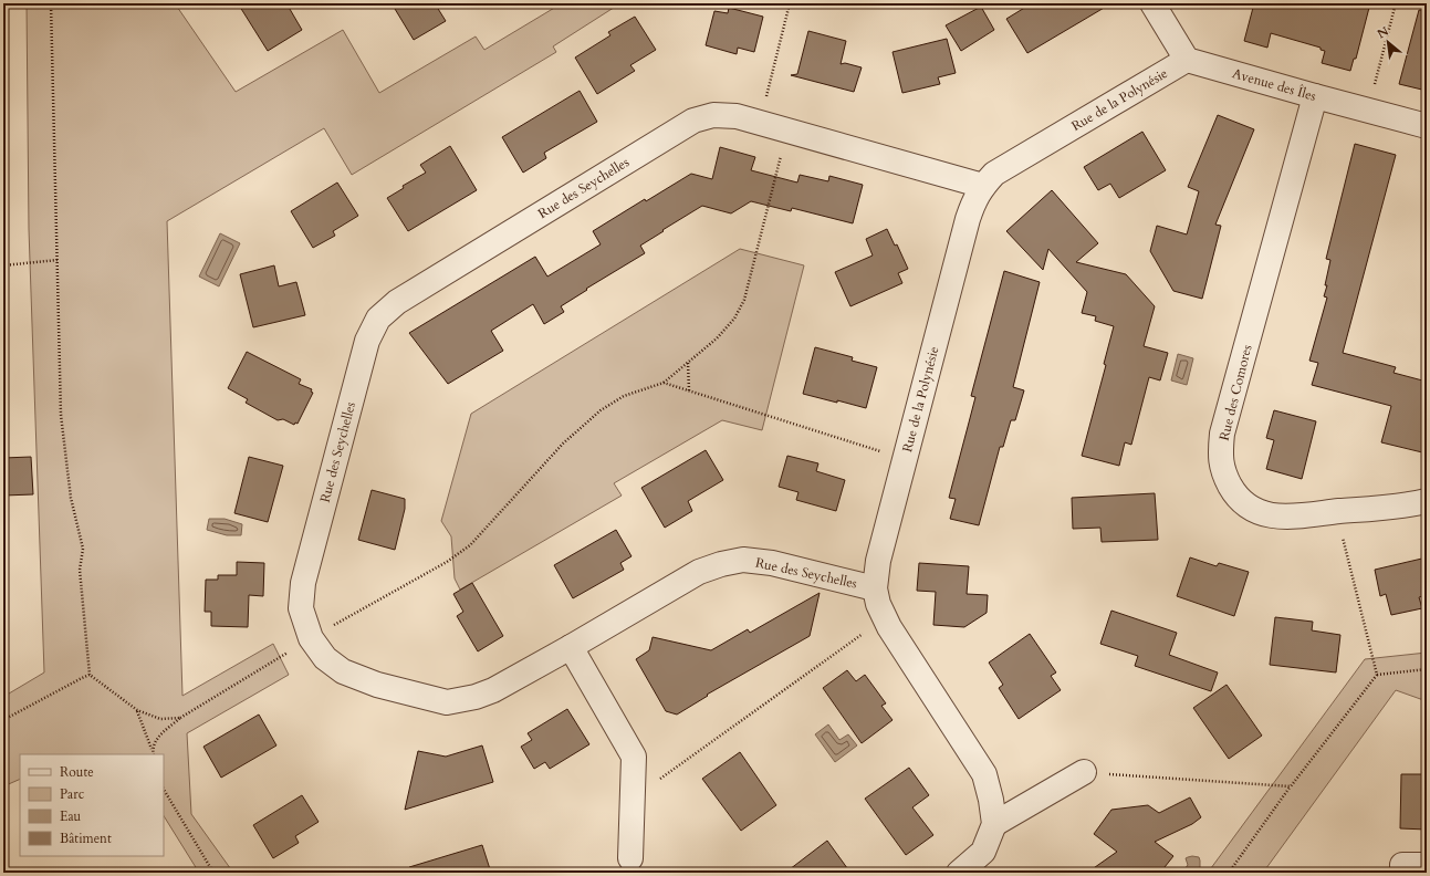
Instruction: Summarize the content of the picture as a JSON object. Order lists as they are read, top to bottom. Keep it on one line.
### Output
{"streets":{"street":["Avenue des Îles","Rue de la Polynésie","Rue des Seychelles","Rue des Comores"]},"crossings":[["Avenue des Îles","Rue de la Polynésie"],["Avenue des Îles","Rue des Comores"],["Rue de la Polynésie","Rue des Seychelles"]],"legend":["Route","Parc","Eau","Bâtiment"],"north":"top left"}
